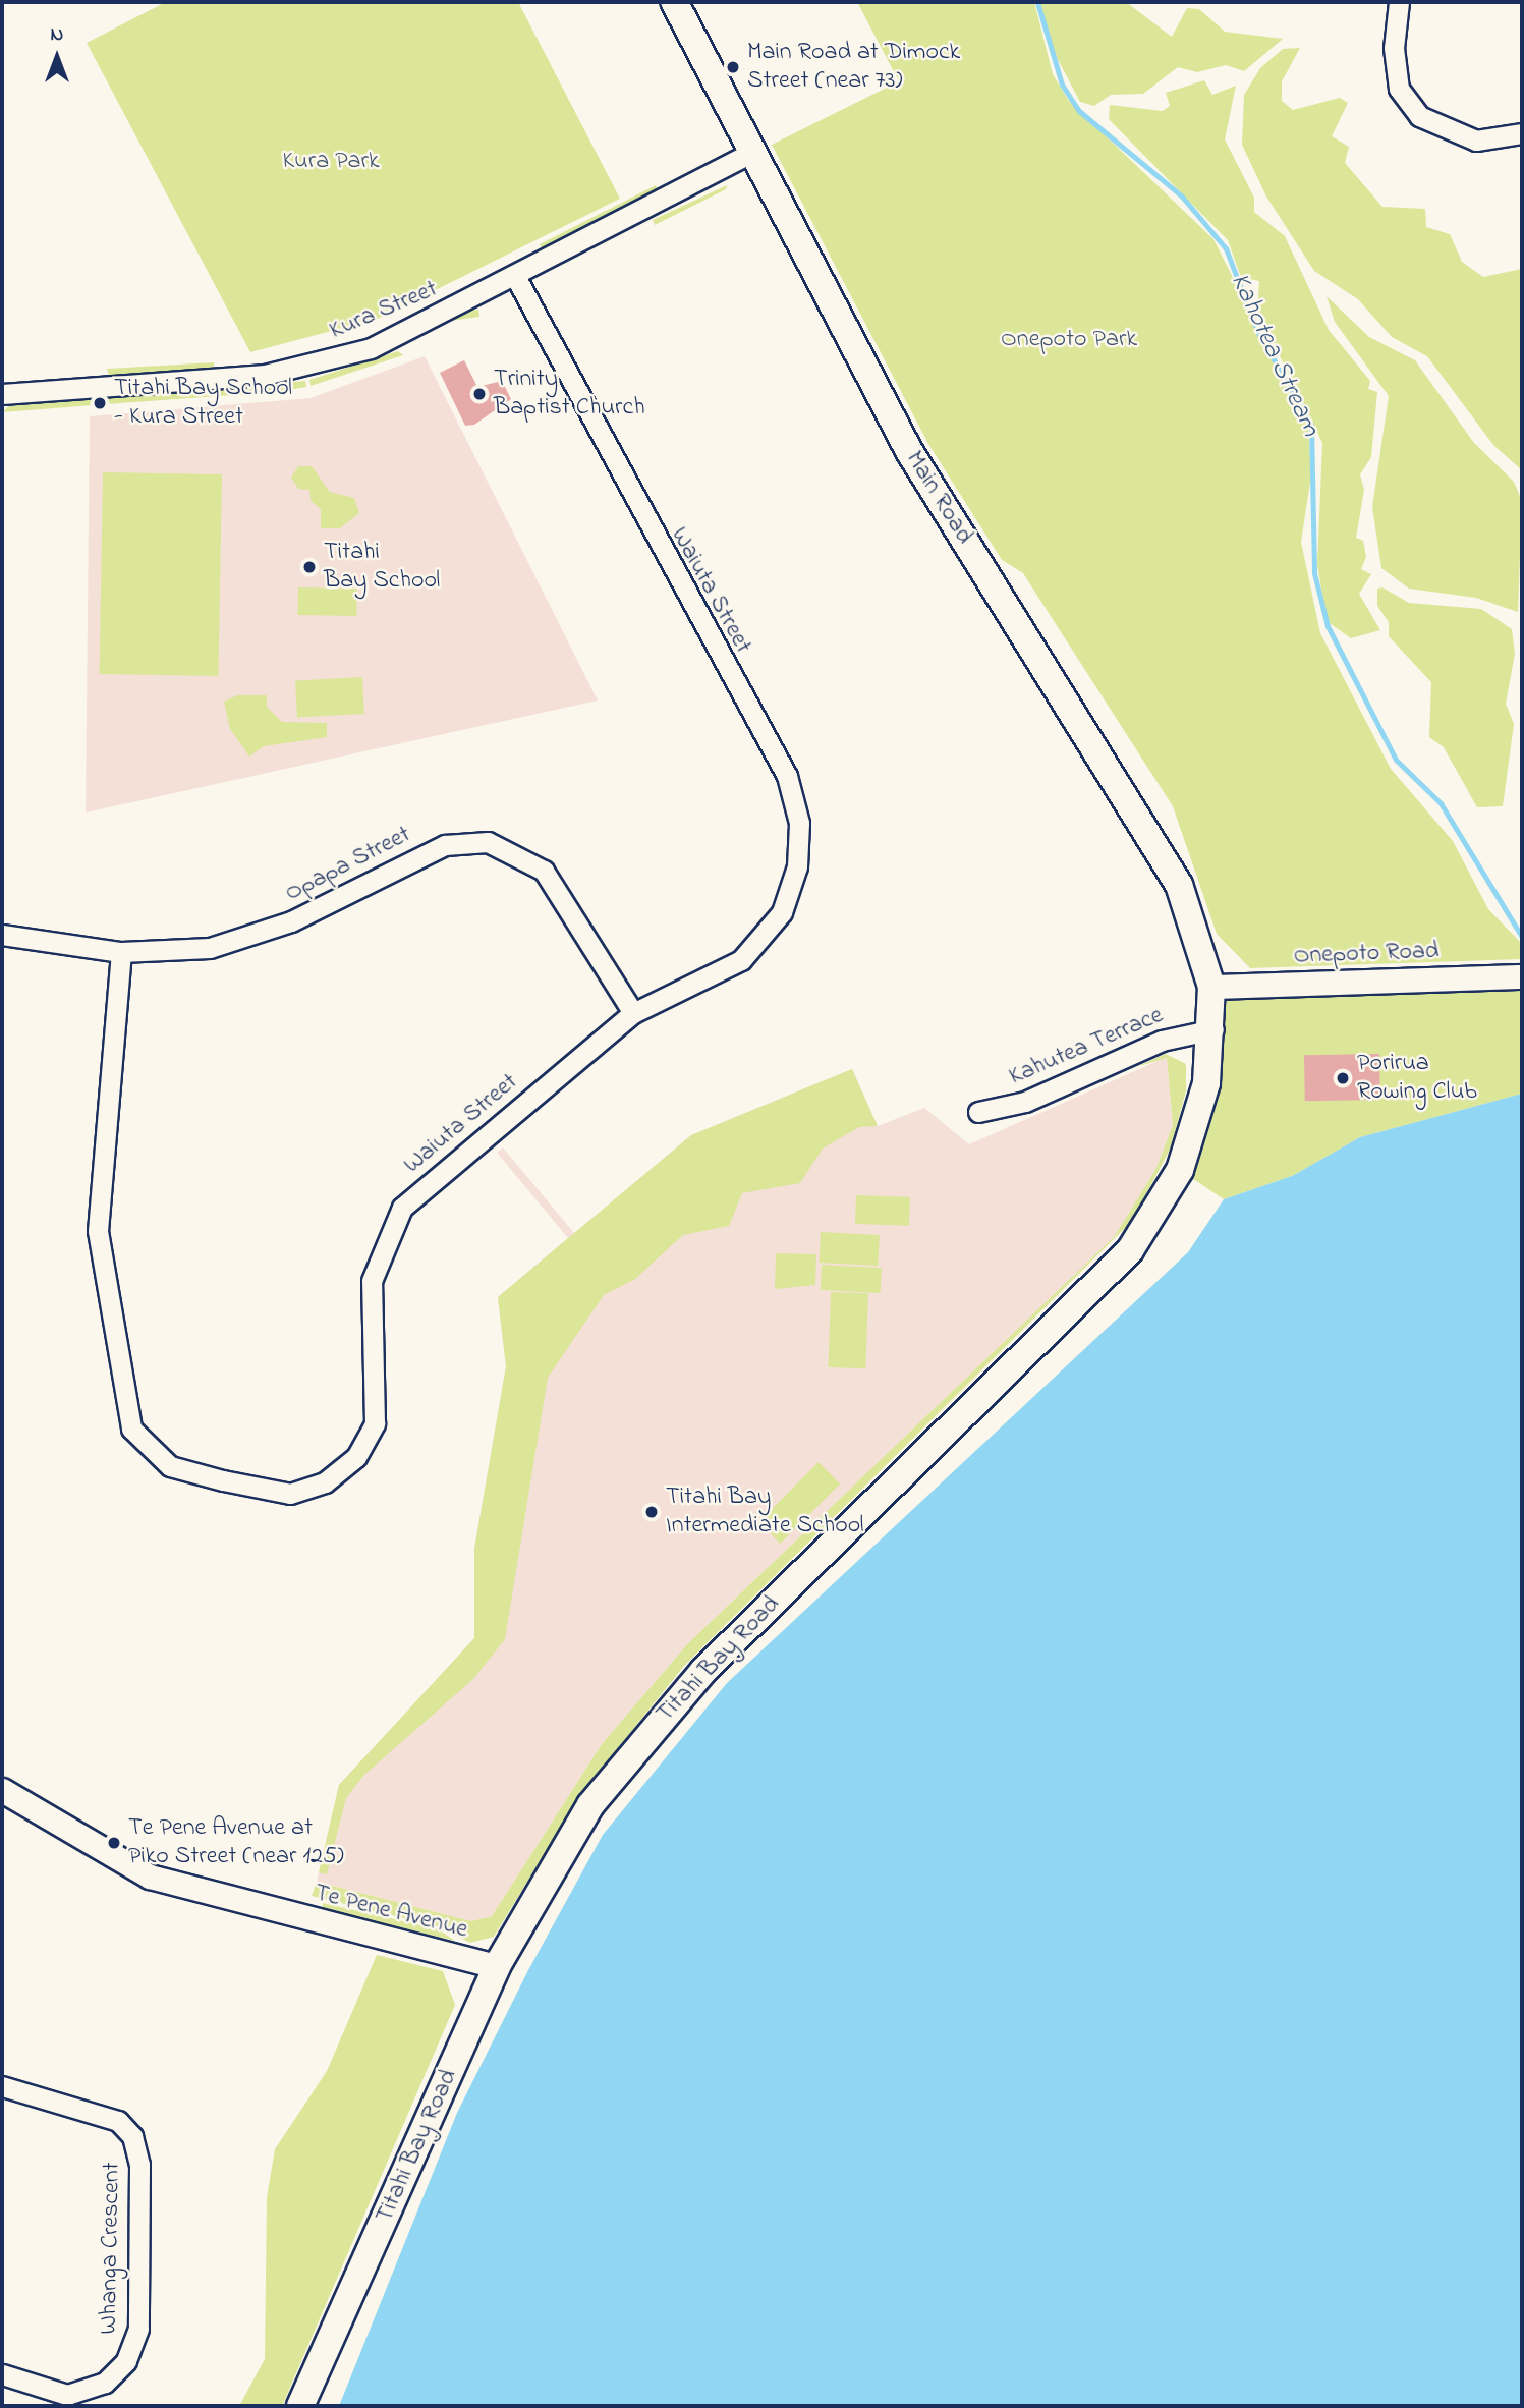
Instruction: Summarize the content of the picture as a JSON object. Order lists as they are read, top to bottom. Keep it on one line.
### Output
{"streets":{"main road":["Main Road","Titahi Bay Road"],"street":["Kura Street","Waiuta Street","Opapa Street","Onepoto Road","Kahutea Terrace","Te Pene Avenue","Whanga Crescent"]},"crossings":[["Kura Street","Main Road"],["Kura Street","Waiuta Street"],["Main Road","Onepoto Road"],["Main Road","Titahi Bay Road"],["Waiuta Street","Opapa Street"],["Onepoto Road","Titahi Bay Road"],["Kahutea Terrace","Titahi Bay Road"],["Titahi Bay Road","Te Pene Avenue"]],"water":["Kahotea Stream"],"parks":["Kura Park","Onepoto Park"],"places":["Main Road at Dimock Street (near 73)","Trinity Baptist Church","Titahi Bay School - Kura Street","Titahi Bay School","Porirua Rowing Club","Titahi Bay Intermediate School","Te Pene Avenue at Piko Street (near 125)"],"north":"top"}
